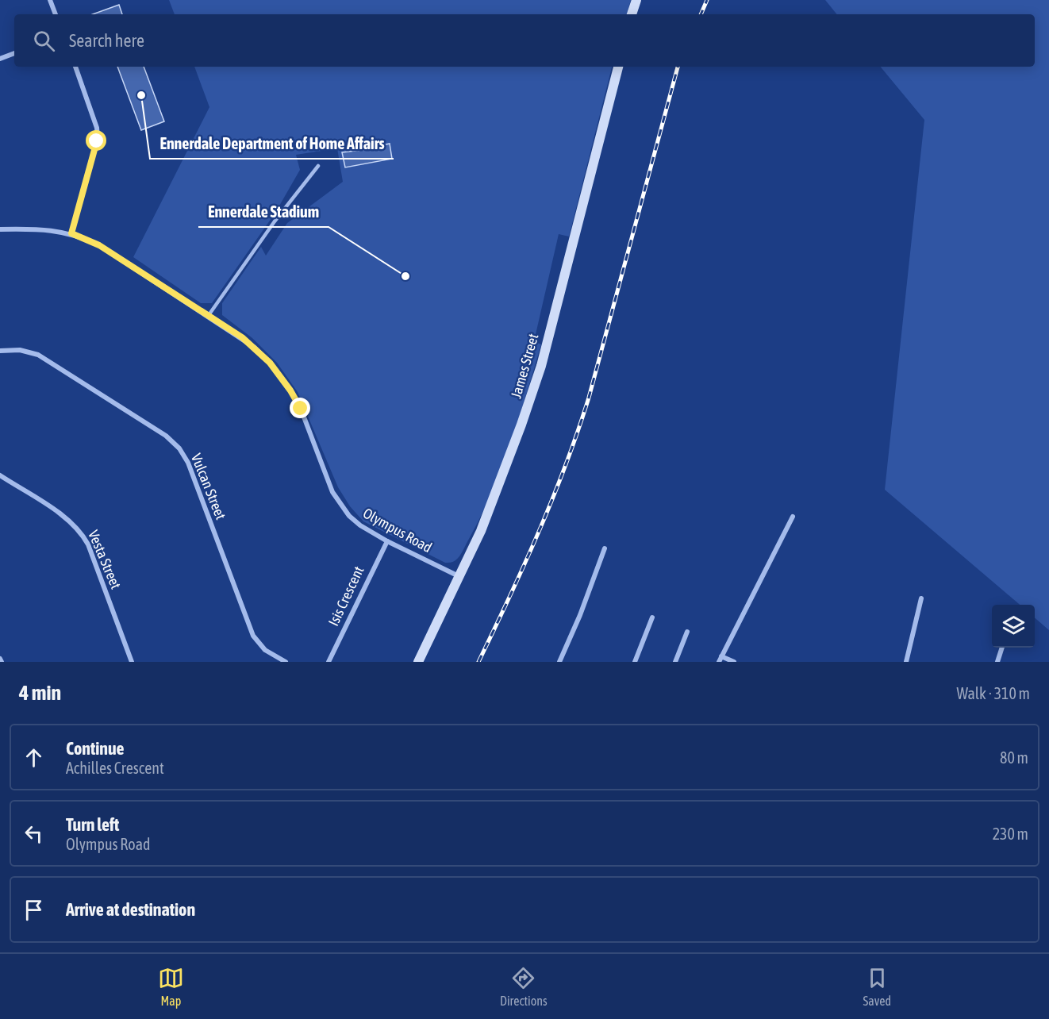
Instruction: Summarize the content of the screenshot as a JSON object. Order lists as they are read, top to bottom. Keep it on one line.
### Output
{"streets":{"street":["James Street","Vulcan Street","Olympus Road","Vesta Street","Isis Crescent"]},"crossings":[["James Street","Olympus Road"],["Olympus Road","Isis Crescent"]],"places":["Ennerdale Department of Home Affairs","Ennerdale Stadium"],"page":{"search":"Search here","heading":["4 min","Walk · 310 m"],"list":[["Continue","Achilles Crescent","80 m"],["Turn left","Olympus Road","230 m"],"Arrive at destination"],"nav":["Map","Directions","Saved"]}}
